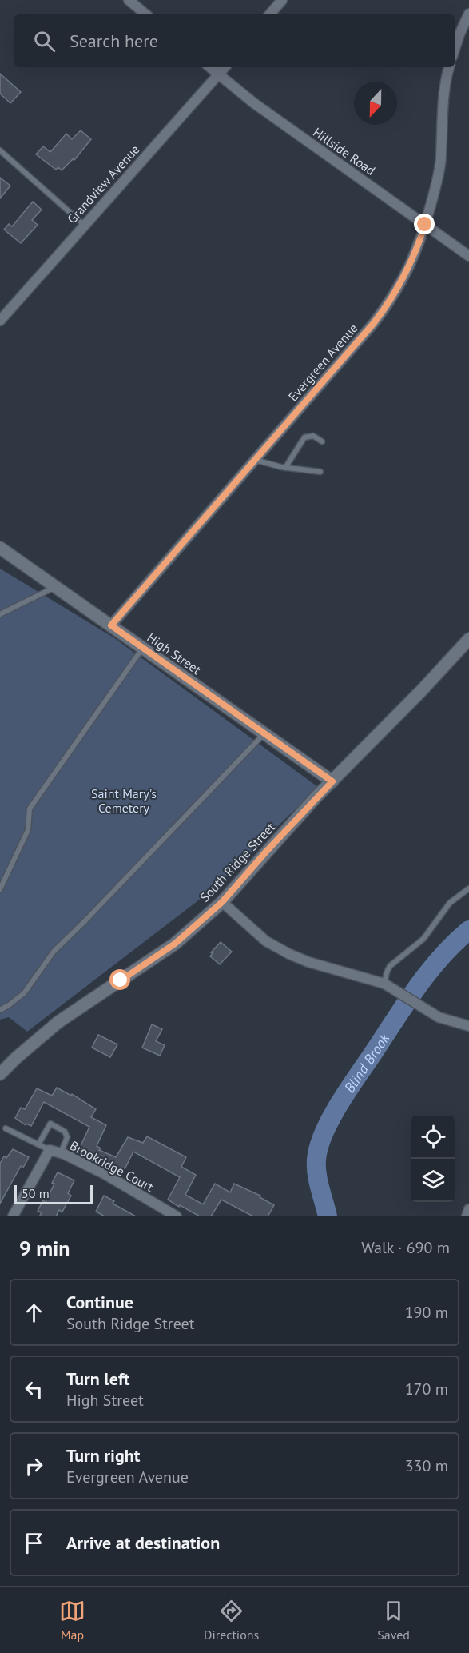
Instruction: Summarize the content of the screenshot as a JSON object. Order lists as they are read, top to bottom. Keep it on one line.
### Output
{"streets":{"street":["Hillside Road","Grandview Avenue","Evergreen Avenue","High Street","South Ridge Street","Brookridge Court"]},"crossings":[["Hillside Road","Grandview Avenue"],["Hillside Road","Evergreen Avenue"],["Evergreen Avenue","High Street"],["High Street","South Ridge Street"]],"water":["Blind Brook"],"parks":["Saint Mary's Cemetery"],"scale_bar":"50 m","north":"bottom","page":{"search":"Search here","scale":"50 m","heading":["9 min","Walk · 690 m"],"list":[["Continue","South Ridge Street","190 m"],["Turn left","High Street","170 m"],["Turn right","Evergreen Avenue","330 m"],"Arrive at destination"],"nav":["Map","Directions","Saved"]}}
